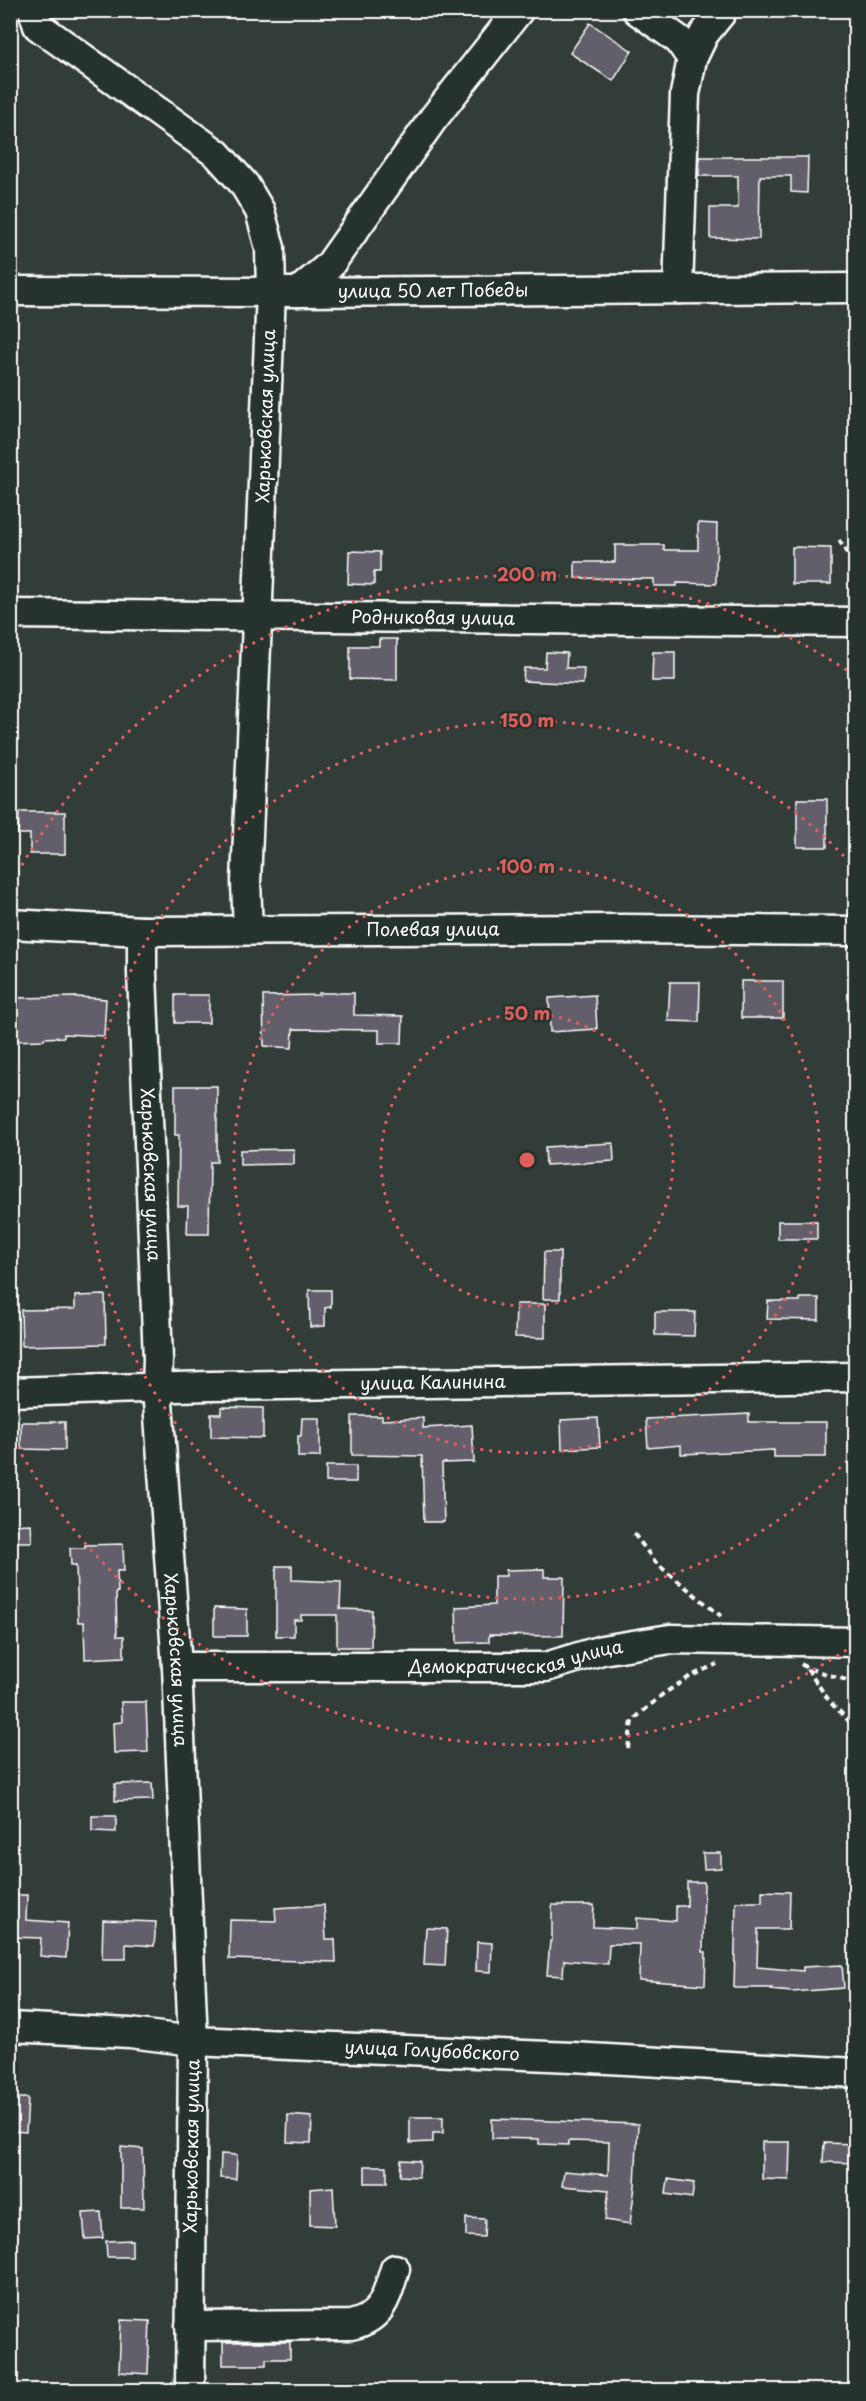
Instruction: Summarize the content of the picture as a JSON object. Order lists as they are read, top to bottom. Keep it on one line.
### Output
{"streets":{"street":["улица 50 лет Победы","Харьковская улица","Родниковая улица","Полевая улица","улица Калинина","Демократическая улица","улица Голубовского"]},"crossings":[["улица 50 лет Победы","Харьковская улица"],["Харьковская улица","Родниковая улица"],["Харьковская улица","Полевая улица"],["Харьковская улица","улица Калинина"],["Харьковская улица","Демократическая улица"],["Харьковская улица","улица Голубовского"]],"rings":["200 m","150 m","100 m","50 m"]}
